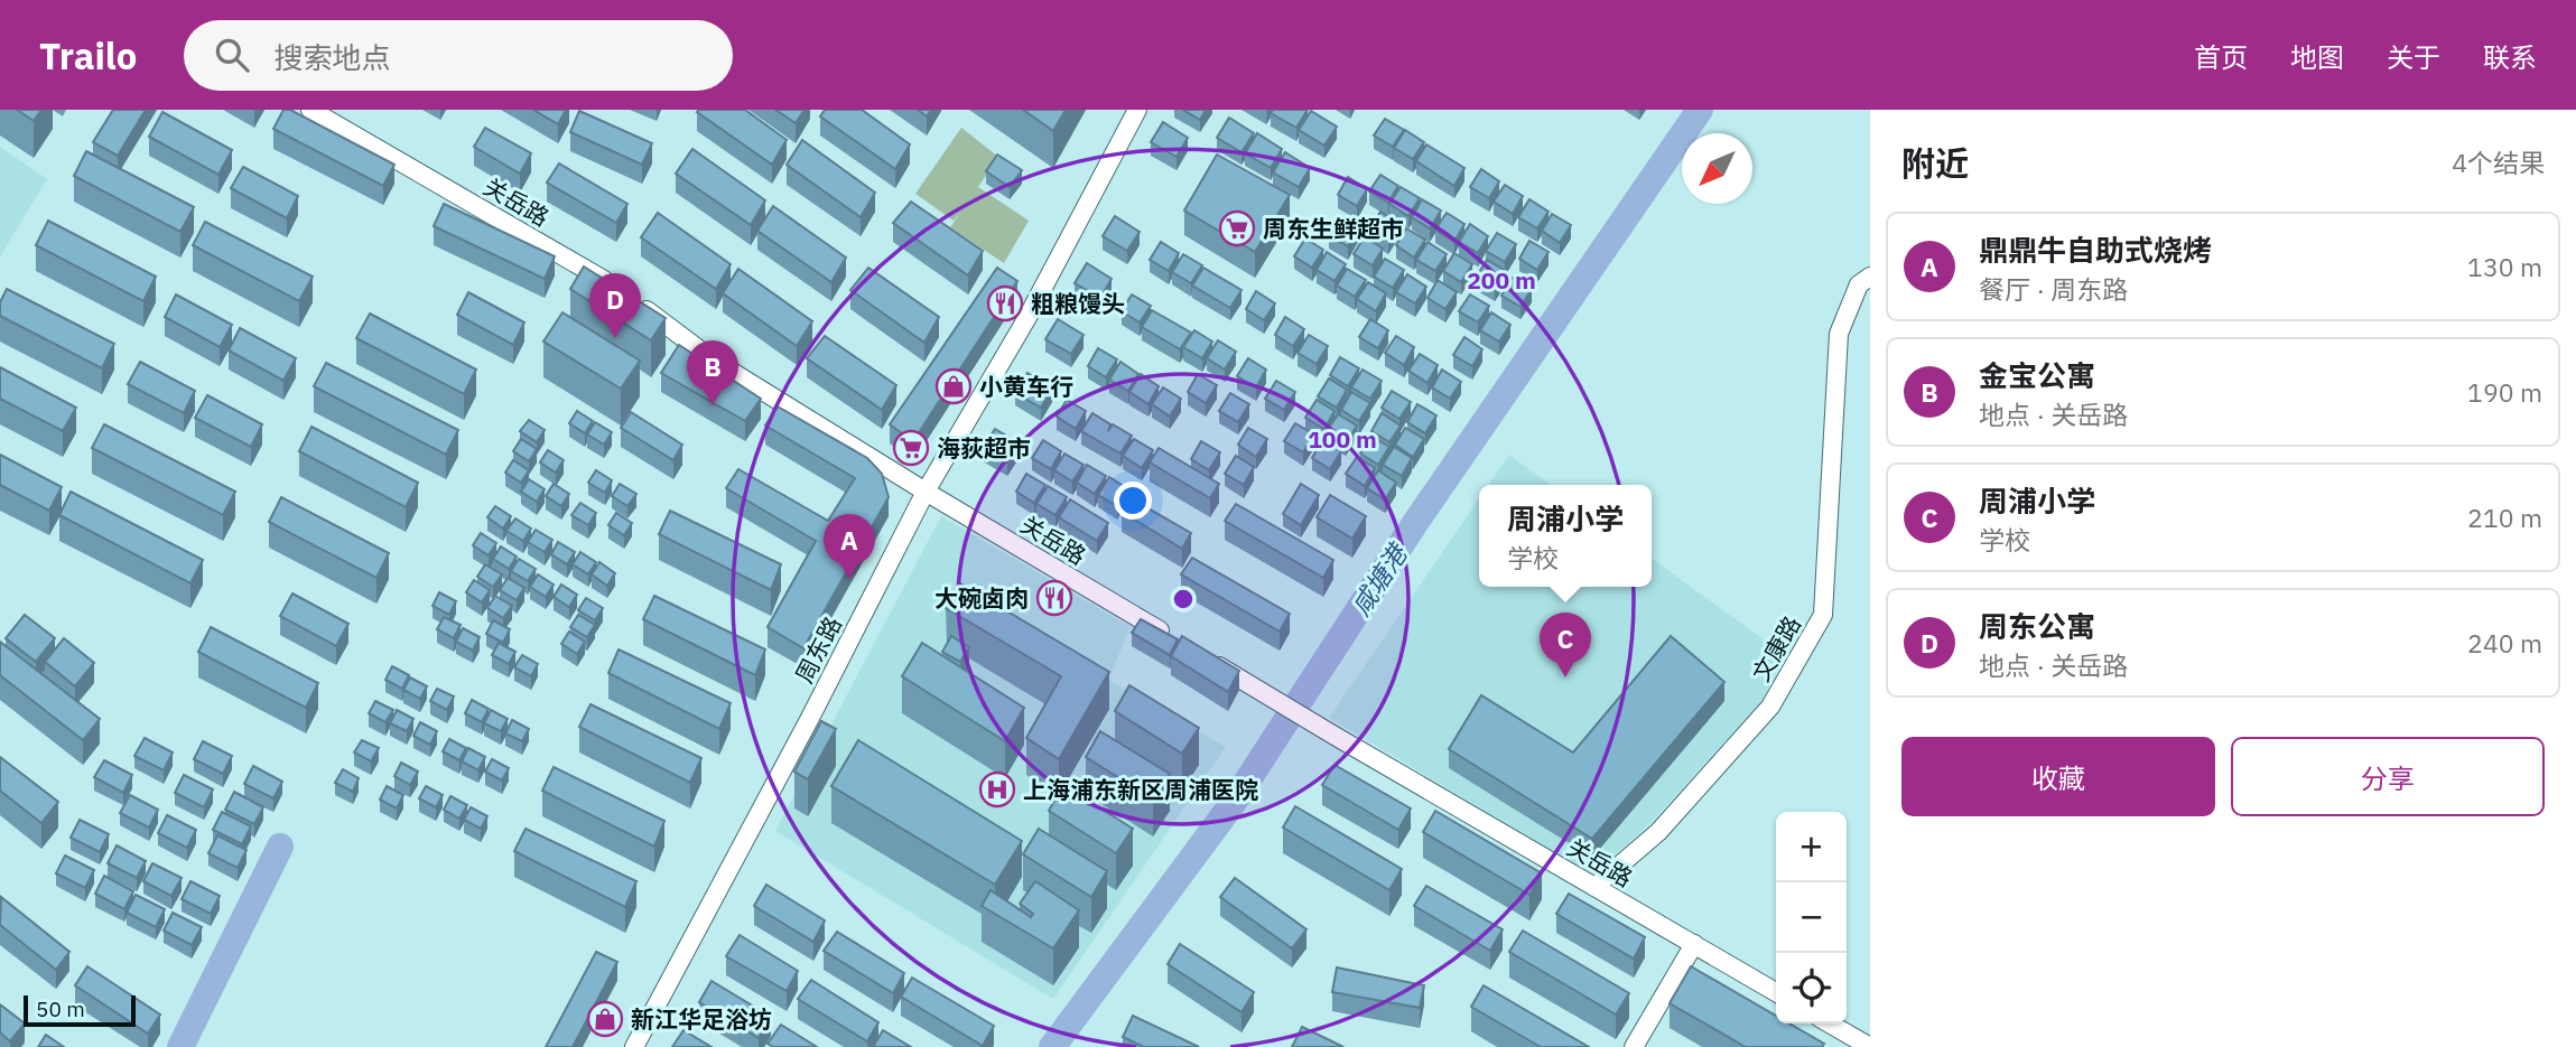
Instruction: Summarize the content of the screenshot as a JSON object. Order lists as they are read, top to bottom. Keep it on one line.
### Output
{"streets":{"street":["关岳路","文康路","周东路"]},"crossings":[["关岳路","文康路"],["关岳路","周东路"]],"water":["咸塘港"],"places":{"supermarket":["周东生鲜超市","海荻超市"],"restaurant":["粗粮馒头","大碗卤肉"],"shop":["小黄车行","新江华足浴坊"],"hospital":["上海浦东新区周浦医院"]},"scale_bar":"50 m","north":"bottom left","page":{"header":"Trailo","search":"搜索地点","nav":["首页","地图","关于","联系"],"heading":["附近","4个结果"],"list":[{"mark":"A","name":"鼎鼎牛自助式烧烤","note":"餐厅 · 周东路","value":"130 m"},{"mark":"B","name":"金宝公寓","note":"地点 · 关岳路","value":"190 m"},{"mark":"C","name":"周浦小学","note":"学校","value":"210 m"},{"mark":"D","name":"周东公寓","note":"地点 · 关岳路","value":"240 m"}],"pins":["D","B","A","C"],"popup":["周浦小学","学校"],"buttons":["收藏","分享"],"map_buttons":["+","−"],"scale":"50 m"},"rings":["200 m","100 m"]}
